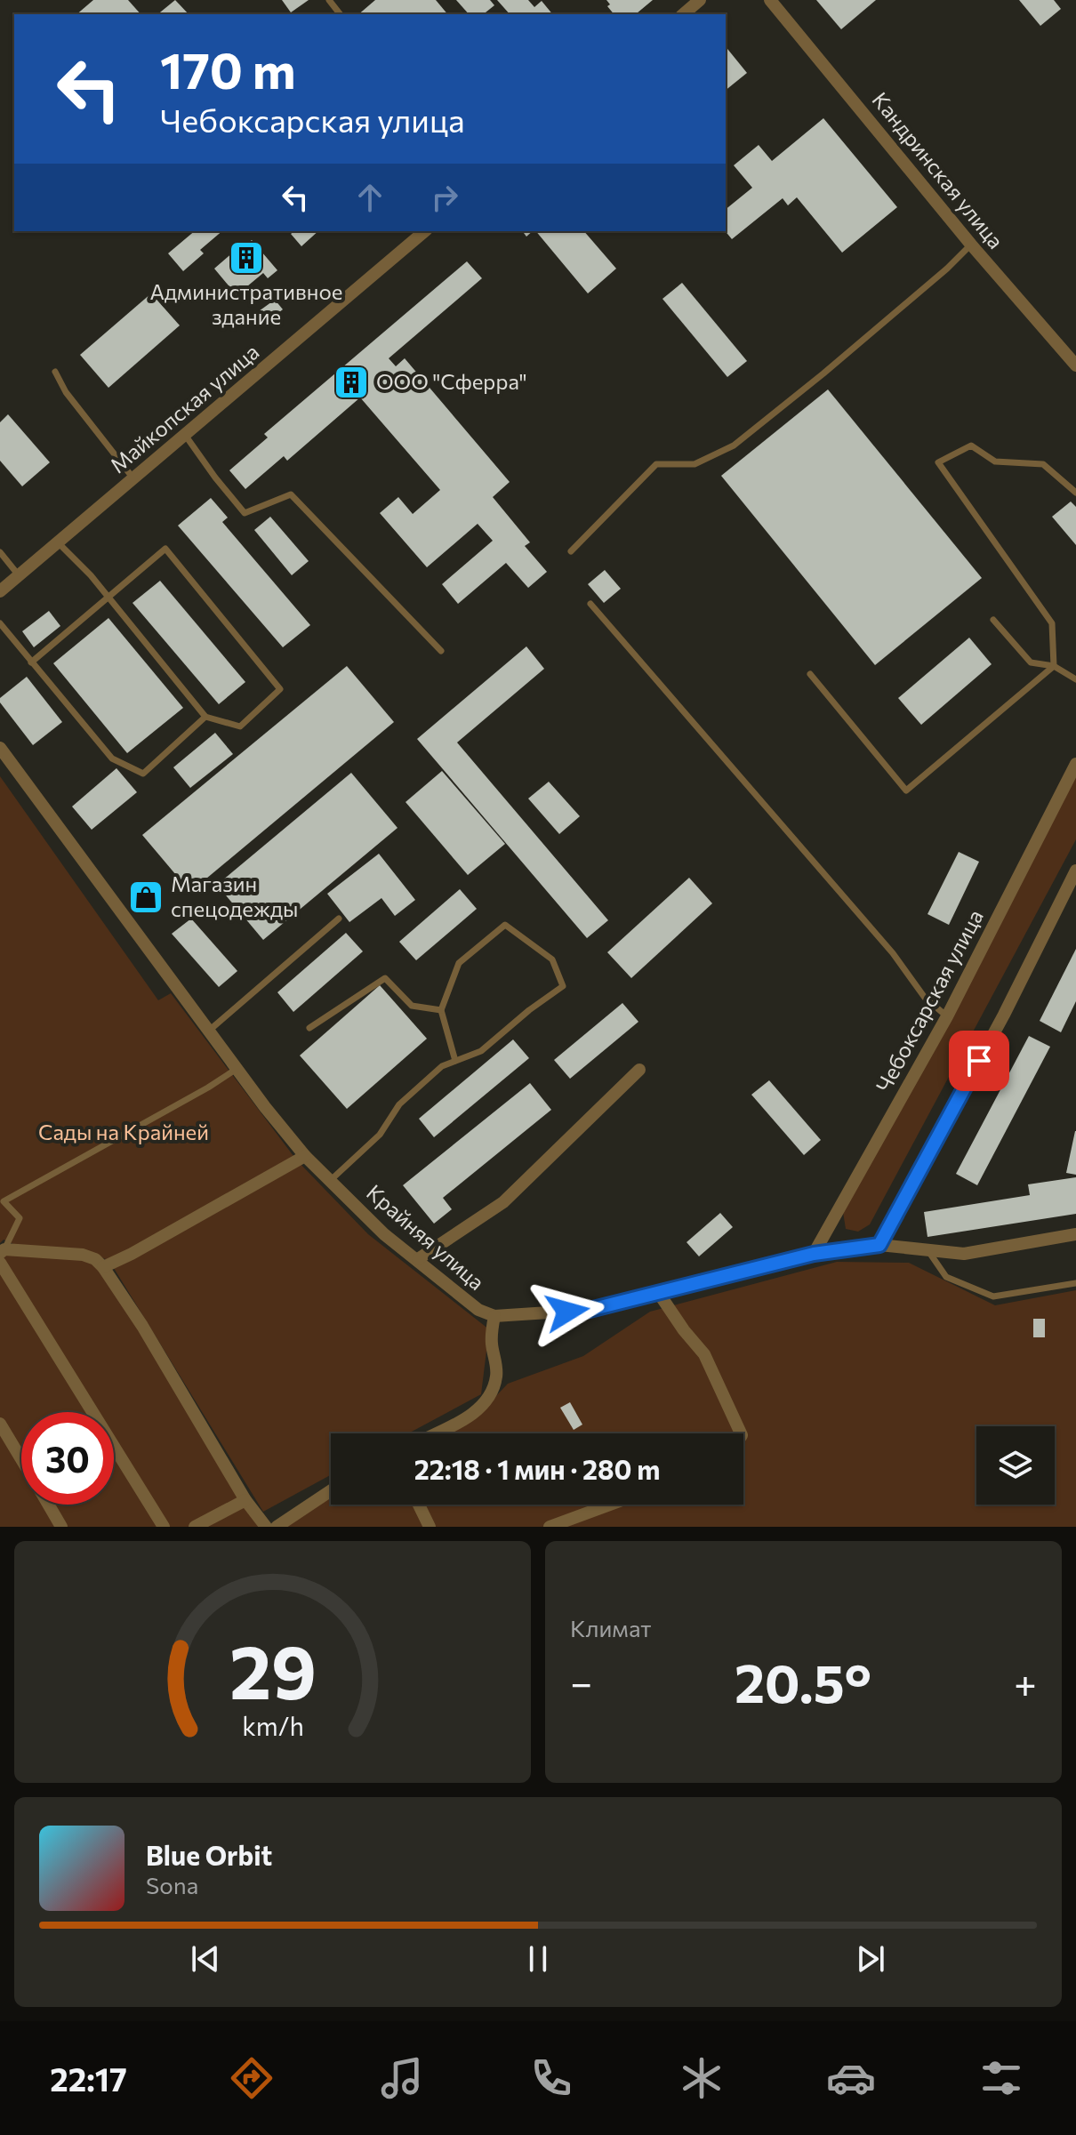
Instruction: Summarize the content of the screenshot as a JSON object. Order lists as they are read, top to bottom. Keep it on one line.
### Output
{"streets":{"street":["Кандринская улица","Майкопская улица","Чебоксарская улица","Крайняя улица"]},"crossings":[["Чебоксарская улица","Крайняя улица"]],"parks":["Сады на Крайней"],"places":{"building":["Административное здание","ООО \"Сферра\""],"shop":["Магазин спецодежды"]},"page":{"turn":["170 m","Чебоксарская улица"],"limit":"30","trip":"22:18 · 1 мин · 280 m","tile":"Климат","heat":["−","20.5°","+"],"song":["Blue Orbit","Sona"],"tabs":"22:17","gauge":["29","km/h"]}}
